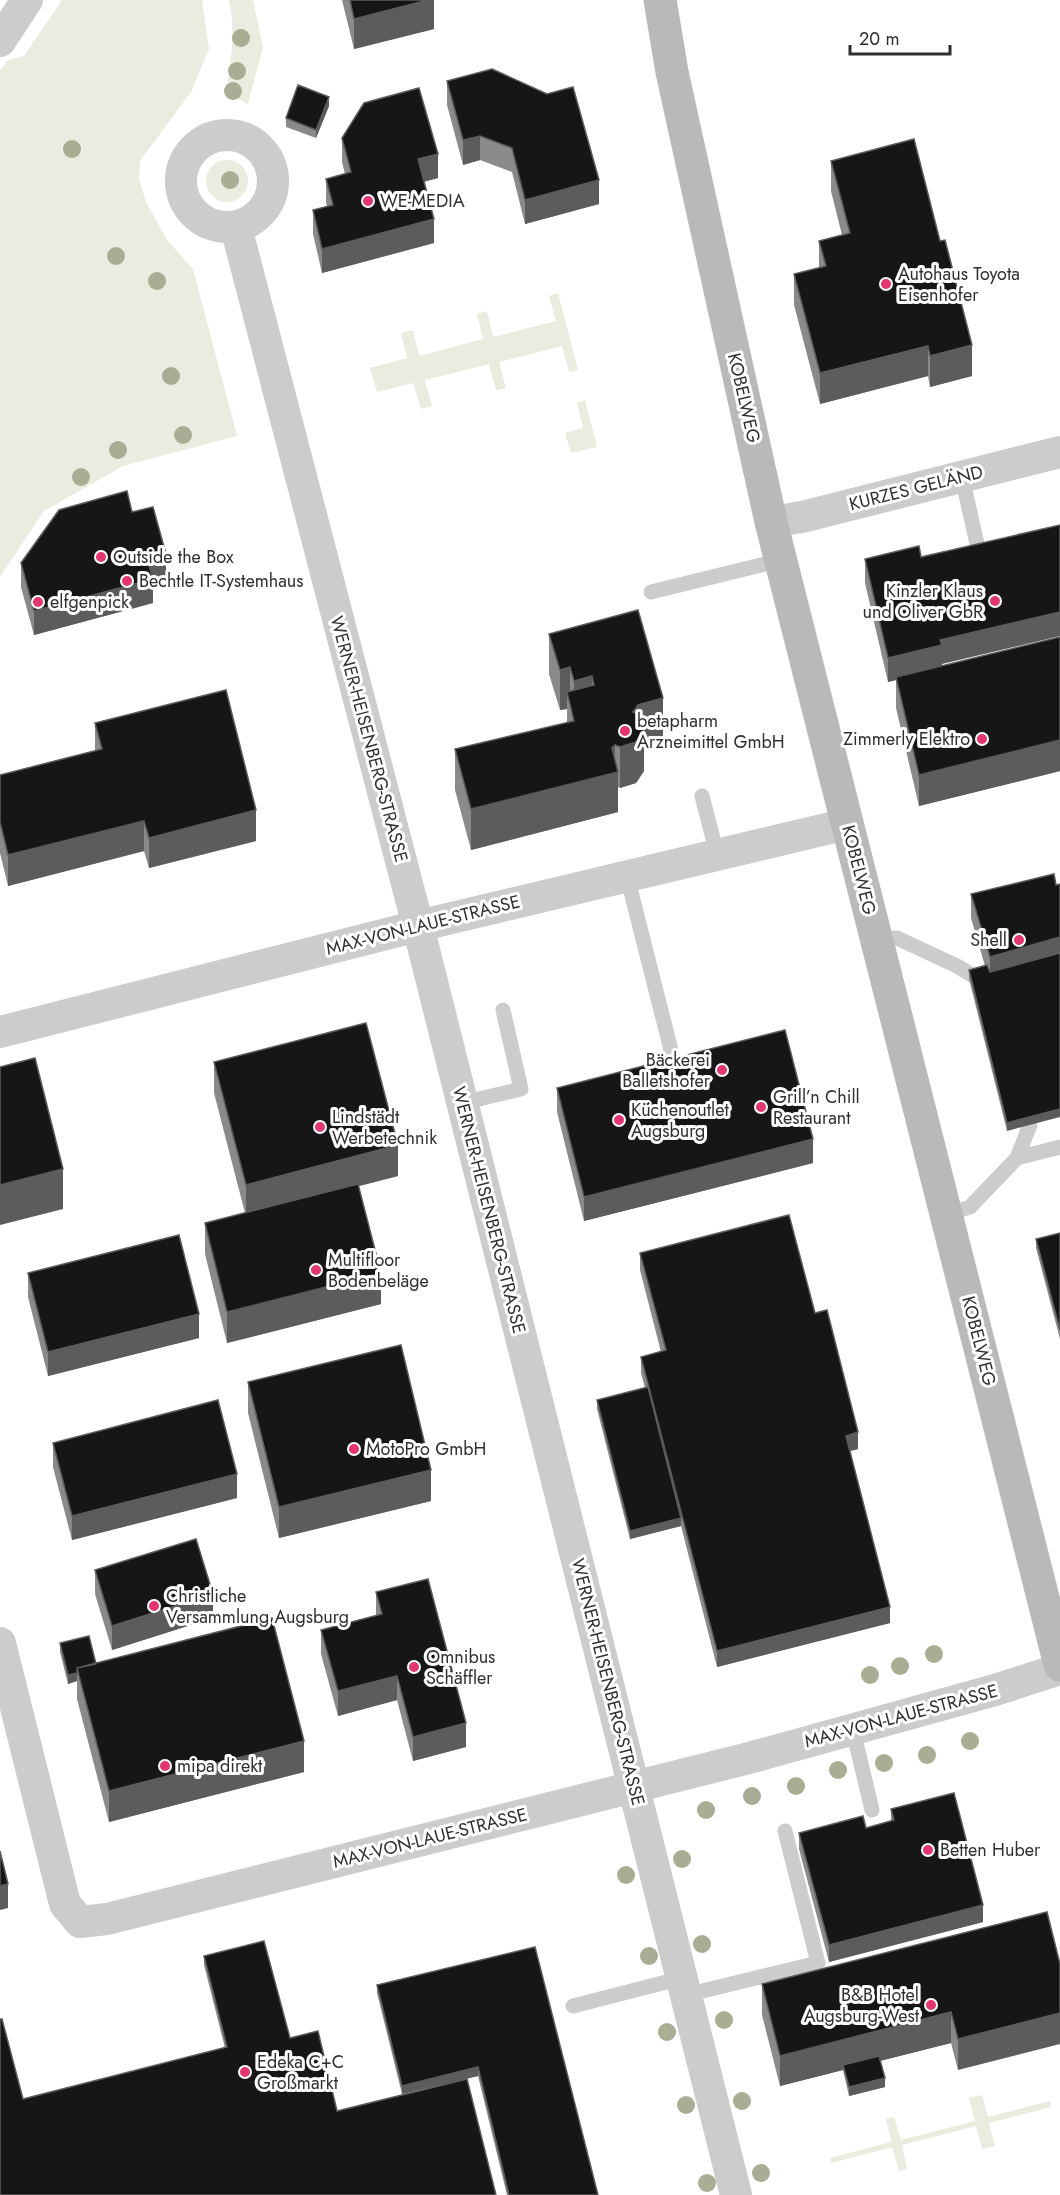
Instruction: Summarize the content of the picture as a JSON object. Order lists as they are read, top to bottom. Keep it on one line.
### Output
{"streets":{"main road":["KOBELWEG"],"street":["KURZES GELÄND","WERNER-HEISENBERG-STRASSE","MAX-VON-LAUE-STRASSE"]},"crossings":[["KOBELWEG","KURZES GELÄND"],["KOBELWEG","MAX-VON-LAUE-STRASSE"],["WERNER-HEISENBERG-STRASSE","MAX-VON-LAUE-STRASSE"]],"places":["WE-MEDIA","Autohaus Toyota Eisenhofer","Outside the Box","Bechtle IT-Systemhaus","Kinzler Klaus und Oliver GbR","elfgenpick","betapharm Arzneimittel GmbH","Zimmerly Elektro","Shell","Bäckerei Balletshofer","Grill’n Chill Restaurant","Küchenoutlet Augsburg","Lindstädt Werbetechnik","Multifloor Bodenbeläge","MotoPro GmbH","Christliche Versammlung Augsburg","Omnibus Schäffler","mipa direkt","Betten Huber","B&B Hotel Augsburg-West","Edeka C+C Großmarkt"],"scale_bar":"20 m"}
